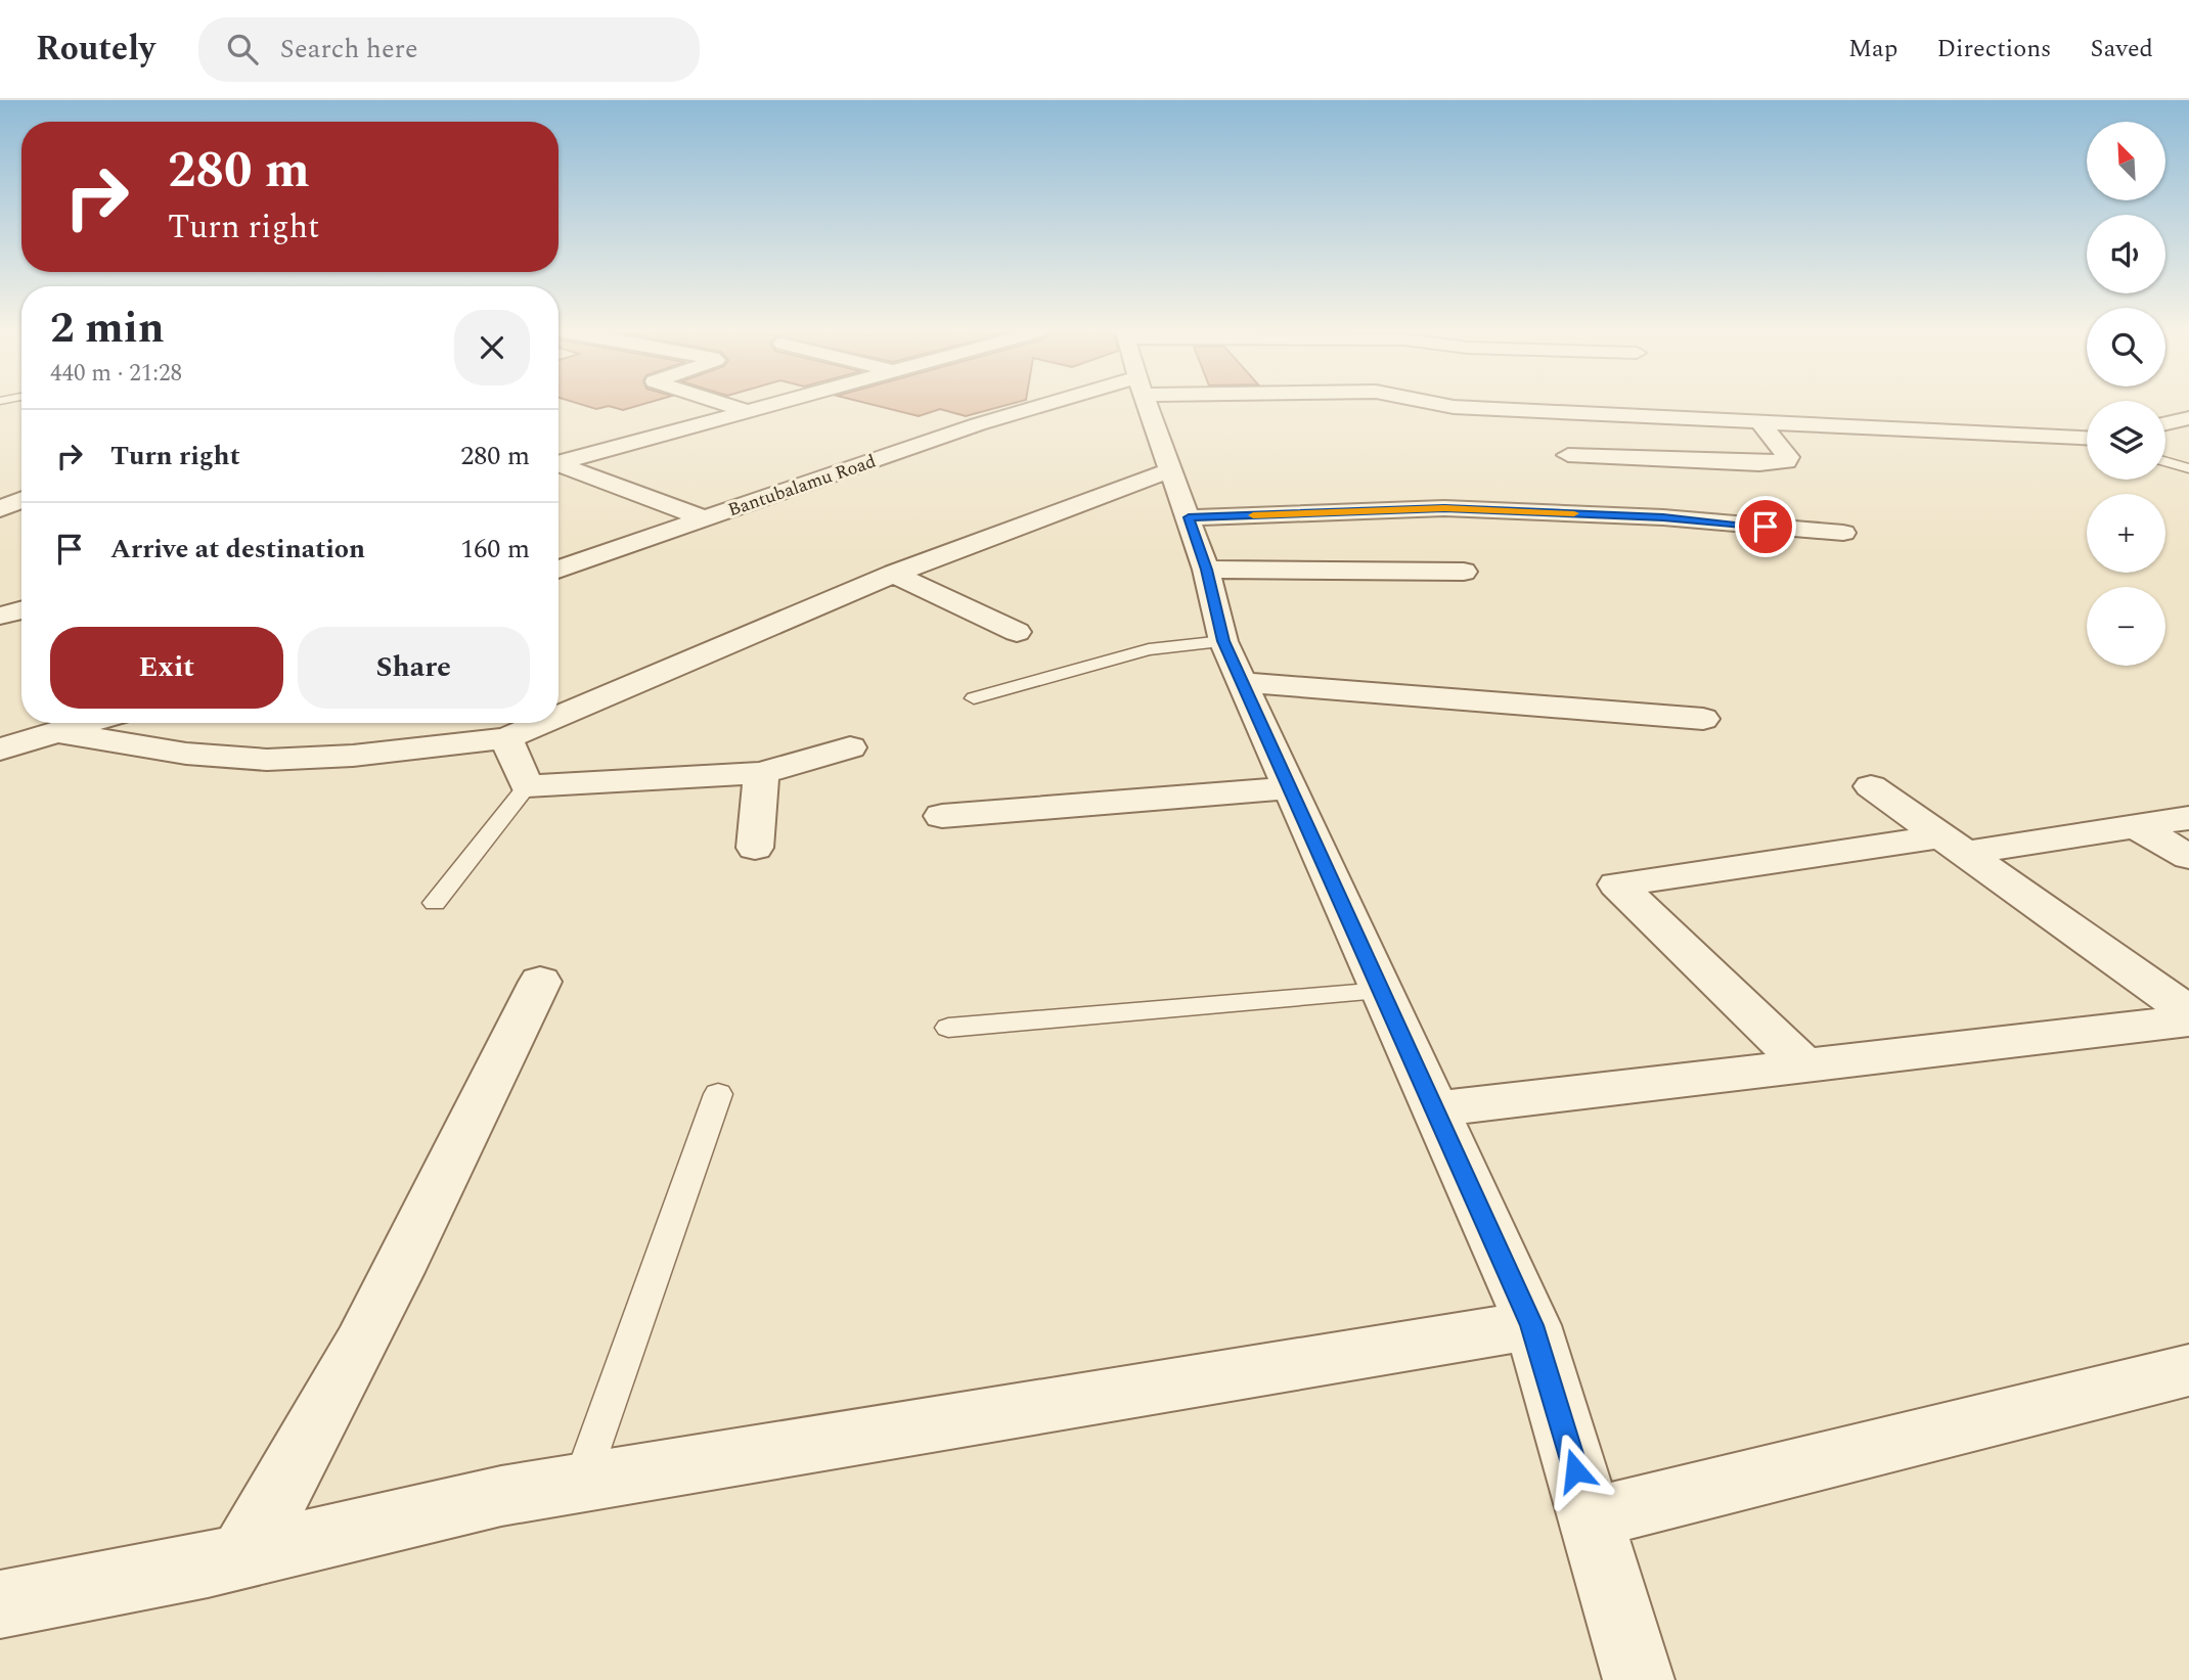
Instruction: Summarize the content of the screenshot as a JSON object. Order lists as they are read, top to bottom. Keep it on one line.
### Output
{"streets":{"street":["Bantubalamu Road"]},"north":"top left","page":{"header":"Routely","search":"Search here","nav":["Map","Directions","Saved"],"map_buttons":["+","−"],"turn":["280 m","Turn right"],"heading":["2 min","440 m · 21:28"],"list":[{"name":"Turn right","value":"280 m"},{"name":"Arrive at destination","value":"160 m"}],"buttons":["Exit","Share"]}}
